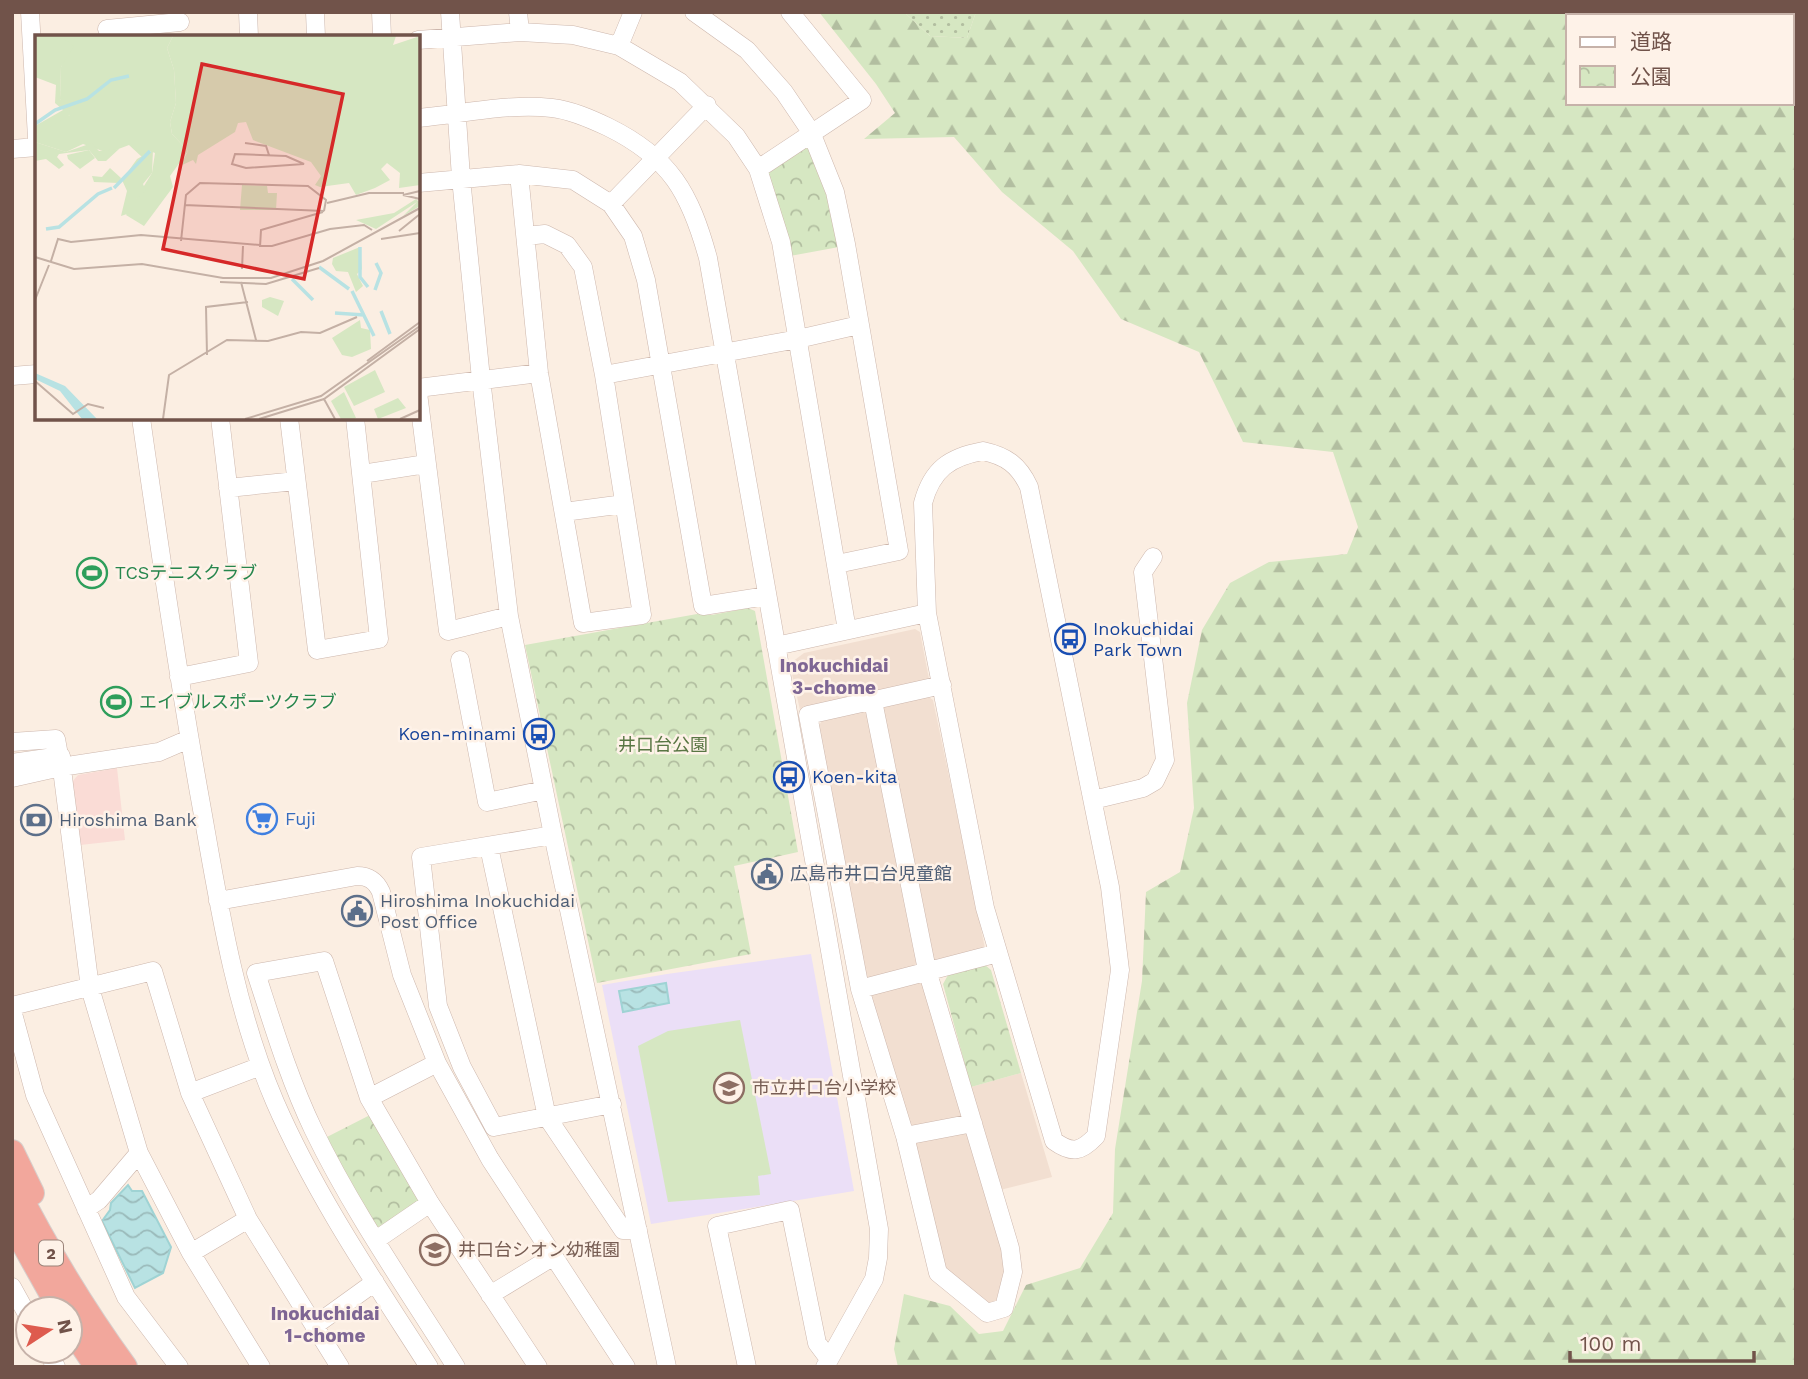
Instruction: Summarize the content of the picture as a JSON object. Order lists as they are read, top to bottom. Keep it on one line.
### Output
{"streets":{"highway":["2"]},"districts":["Inokuchidai 3-chome","Inokuchidai 1-chome"],"parks":["井口台公園"],"places":{"sports":["TCSテニスクラブ","エイブルスポーツクラブ"],"bus stop":["Inokuchidai Park Town","Koen-minami","Koen-kita"],"supermarket":["Fuji"],"bank":["Hiroshima Bank"],"public building":["広島市井口台児童館","Hiroshima Inokuchidai Post Office"],"school or university":["市立井口台小学校","井口台シオン幼稚園"]},"legend":["道路","公園"],"scale_bar":"100 m","north":"right"}
